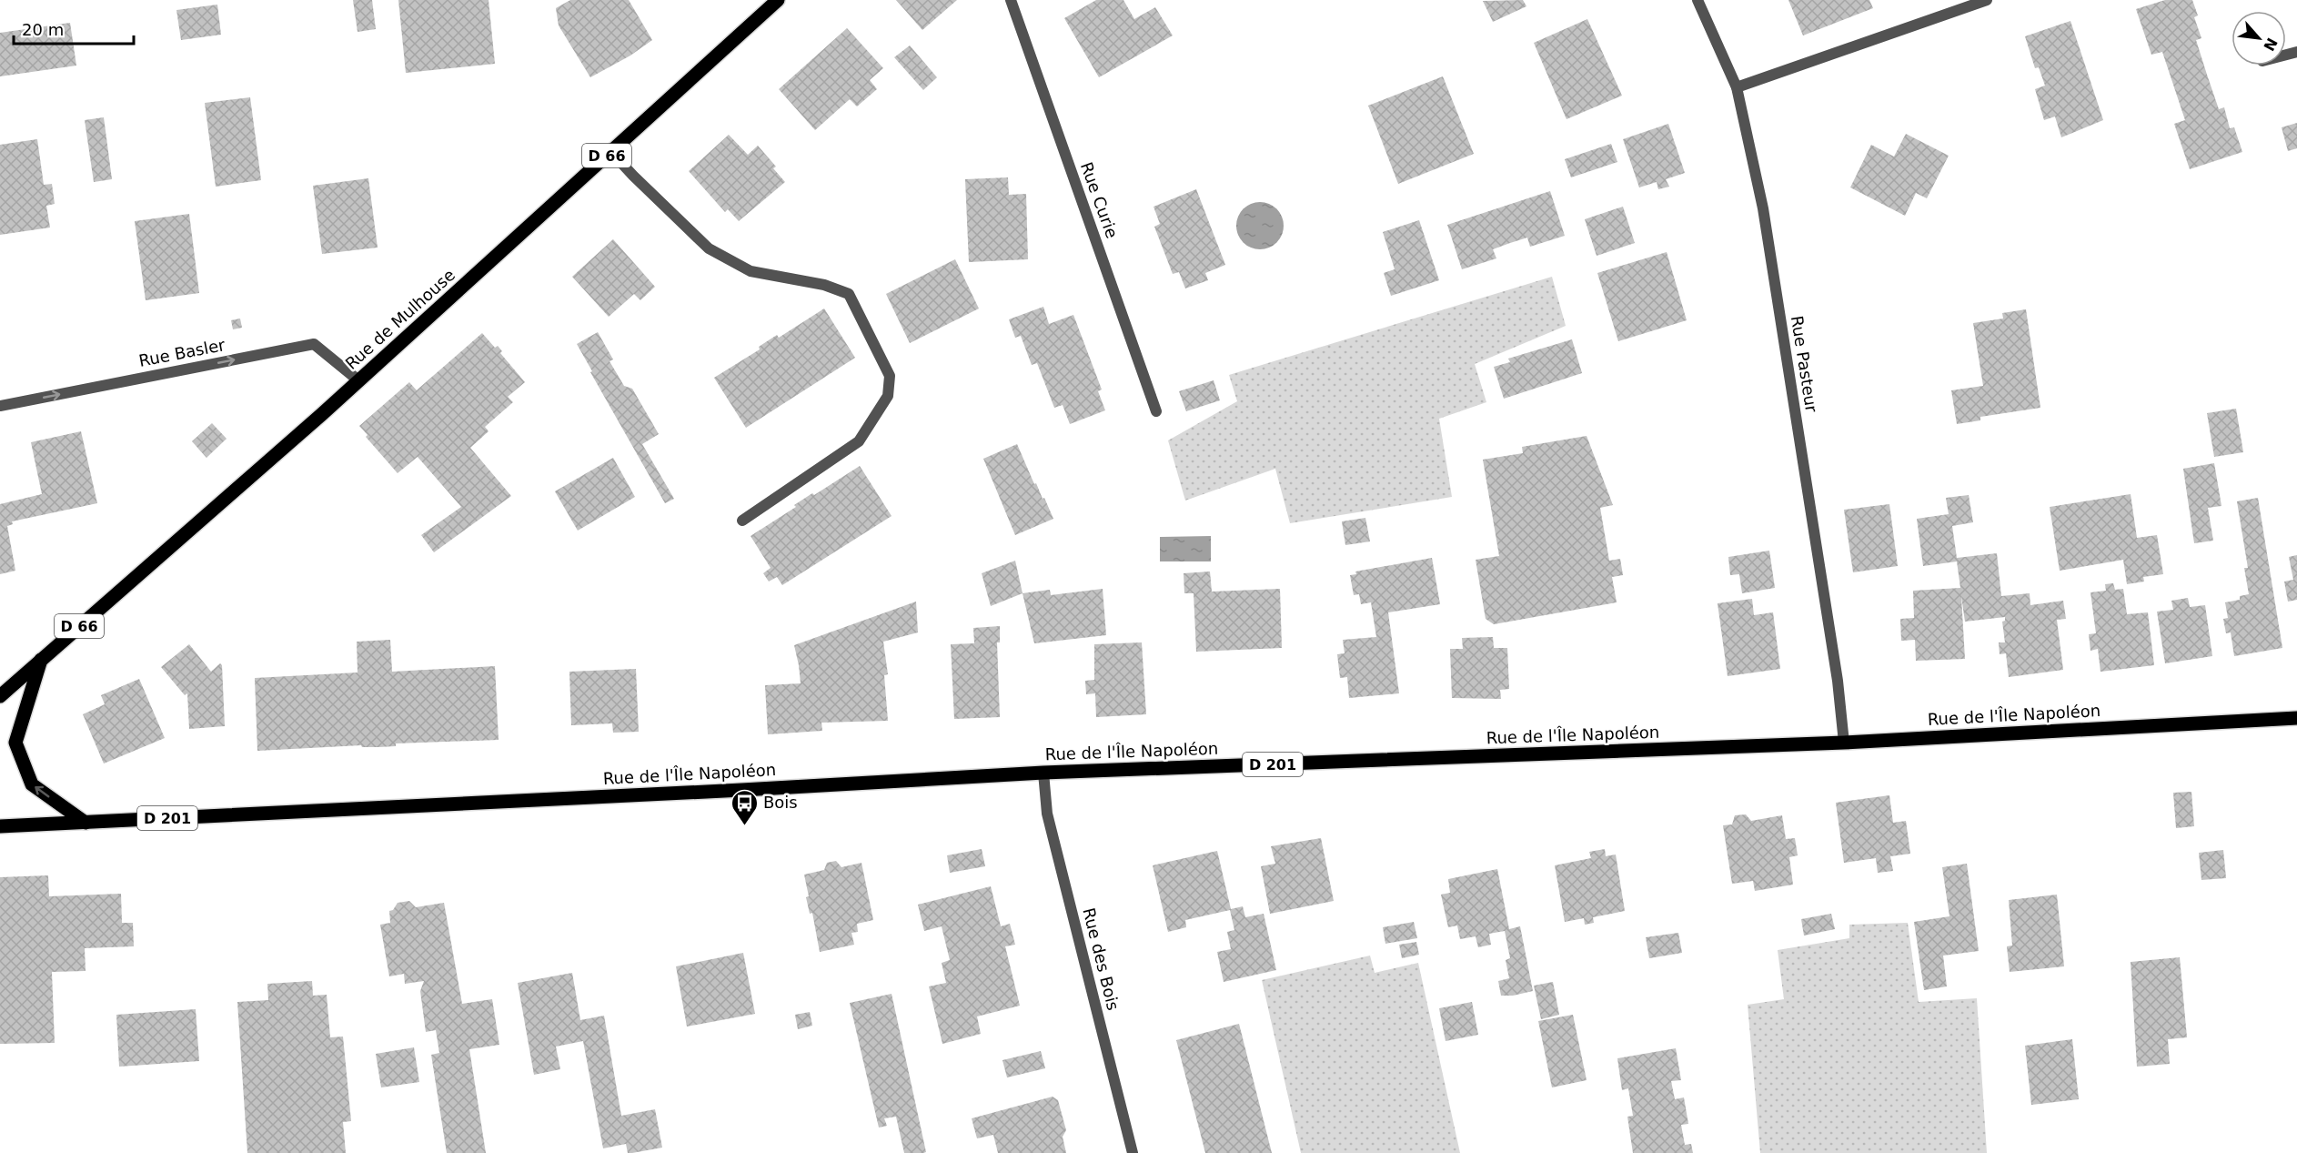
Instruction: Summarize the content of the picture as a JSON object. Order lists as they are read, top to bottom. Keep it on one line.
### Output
{"streets":{"main road":["D 66","Rue de Mulhouse","Rue de l'Île Napoléon","D 201"],"street":["Rue Curie","Rue Basler","Rue Pasteur","Rue des Bois"]},"crossings":[["Rue de Mulhouse","Rue Basler"],["Rue Pasteur","Rue de l'Île Napoléon"],["Rue de l'Île Napoléon","Rue des Bois"]],"one_way":["Rue Basler"],"places":{"bus stop":["Bois"]},"scale_bar":"20 m","north":"bottom right"}
